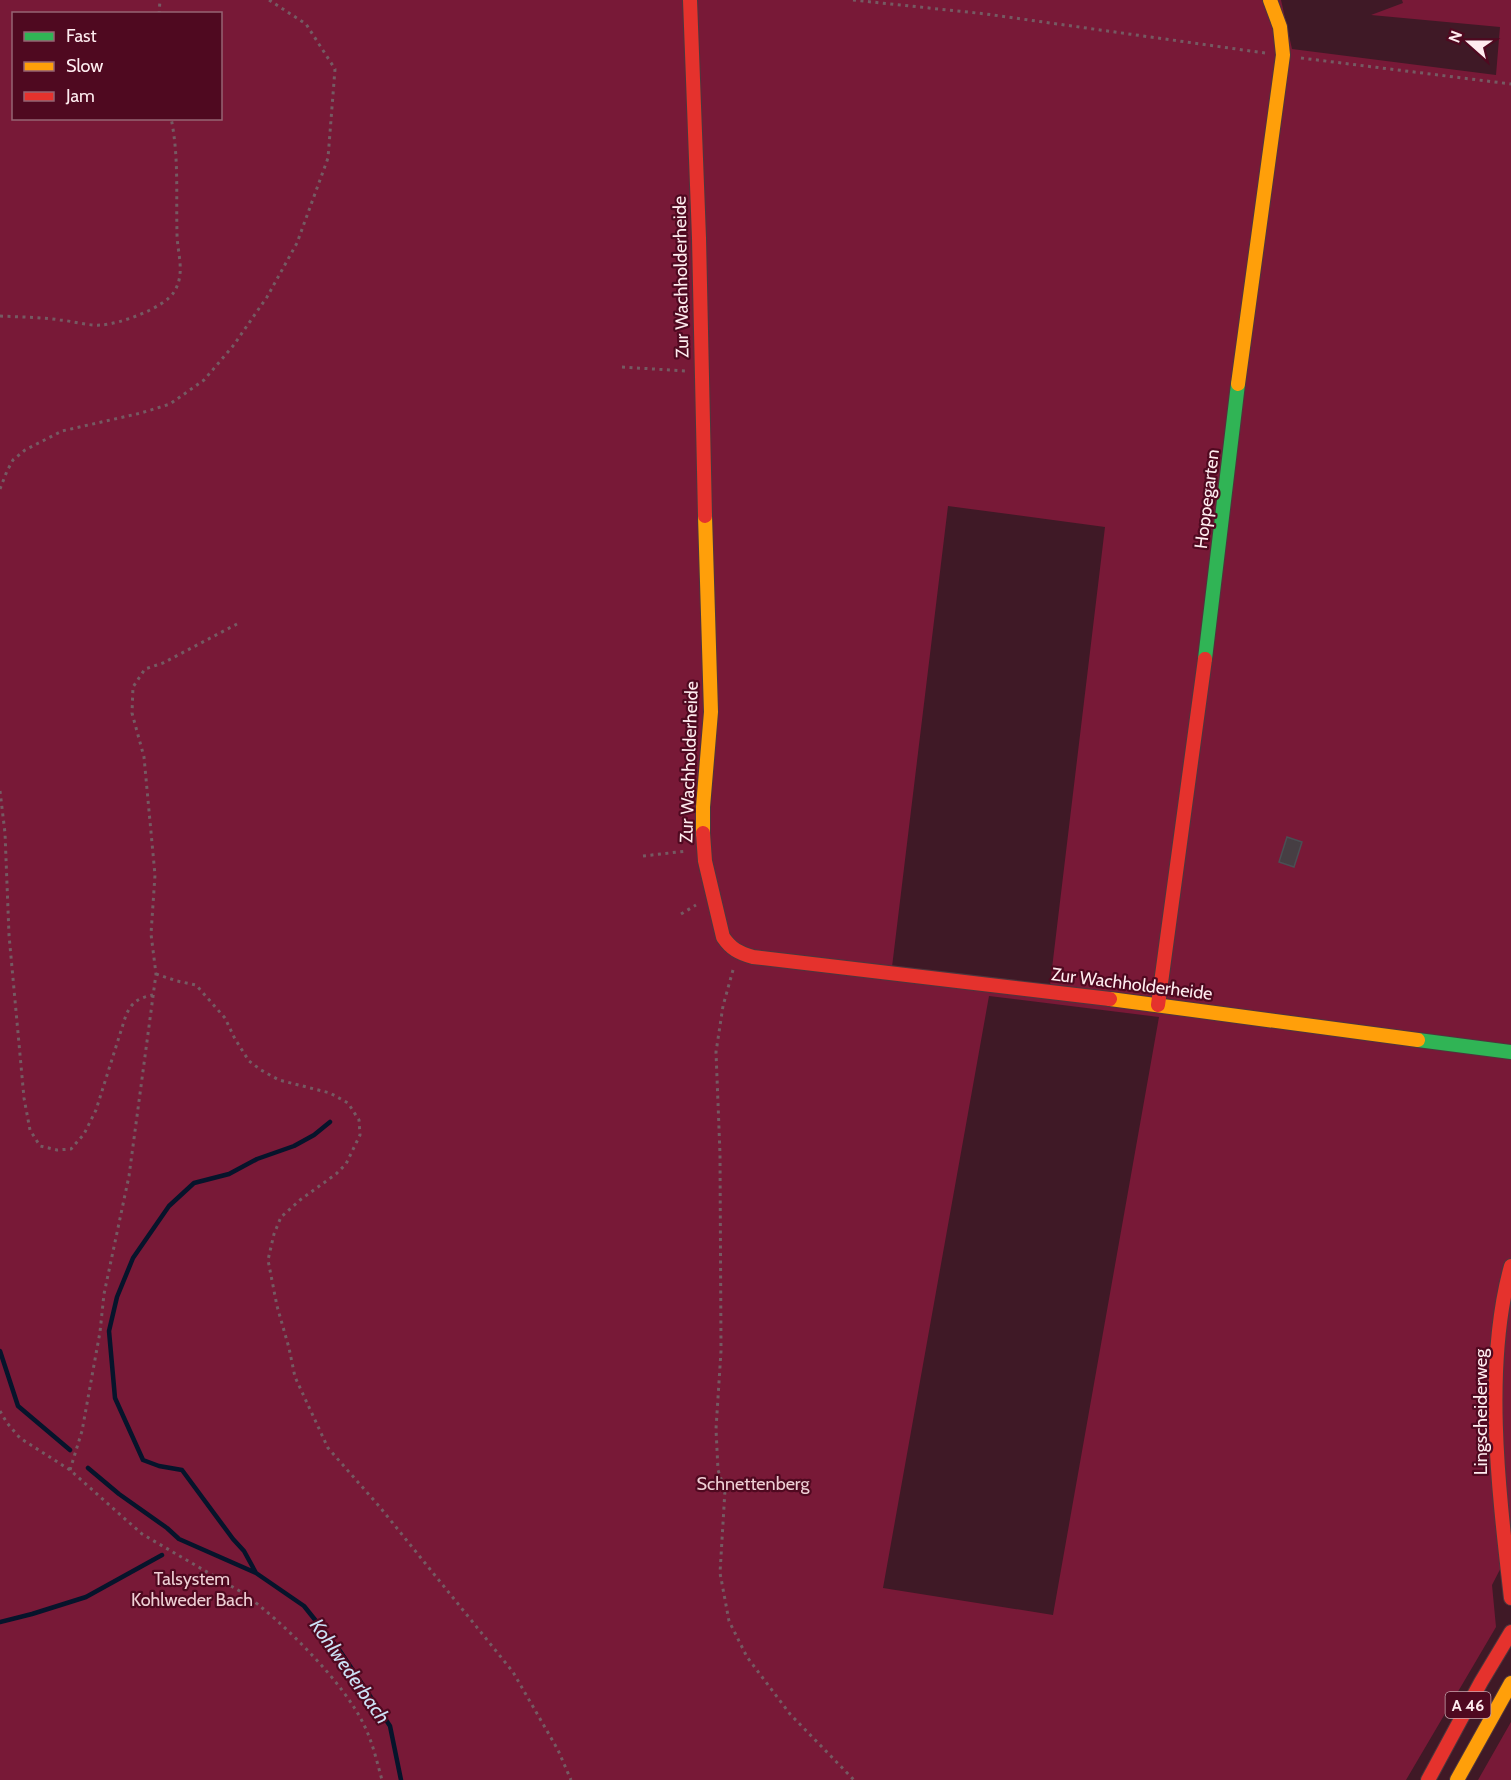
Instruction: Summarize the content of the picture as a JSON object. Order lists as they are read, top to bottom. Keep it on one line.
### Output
{"streets":{"main road":["Zur Wachholderheide","Hoppegarten","Lingscheiderweg","A 46"]},"crossings":[["Zur Wachholderheide","Hoppegarten"]],"water":["Kohlwederbach"],"parks":["Schnettenberg","Talsystem Kohlweder Bach"],"legend":["Fast","Slow","Jam"],"north":"left"}
